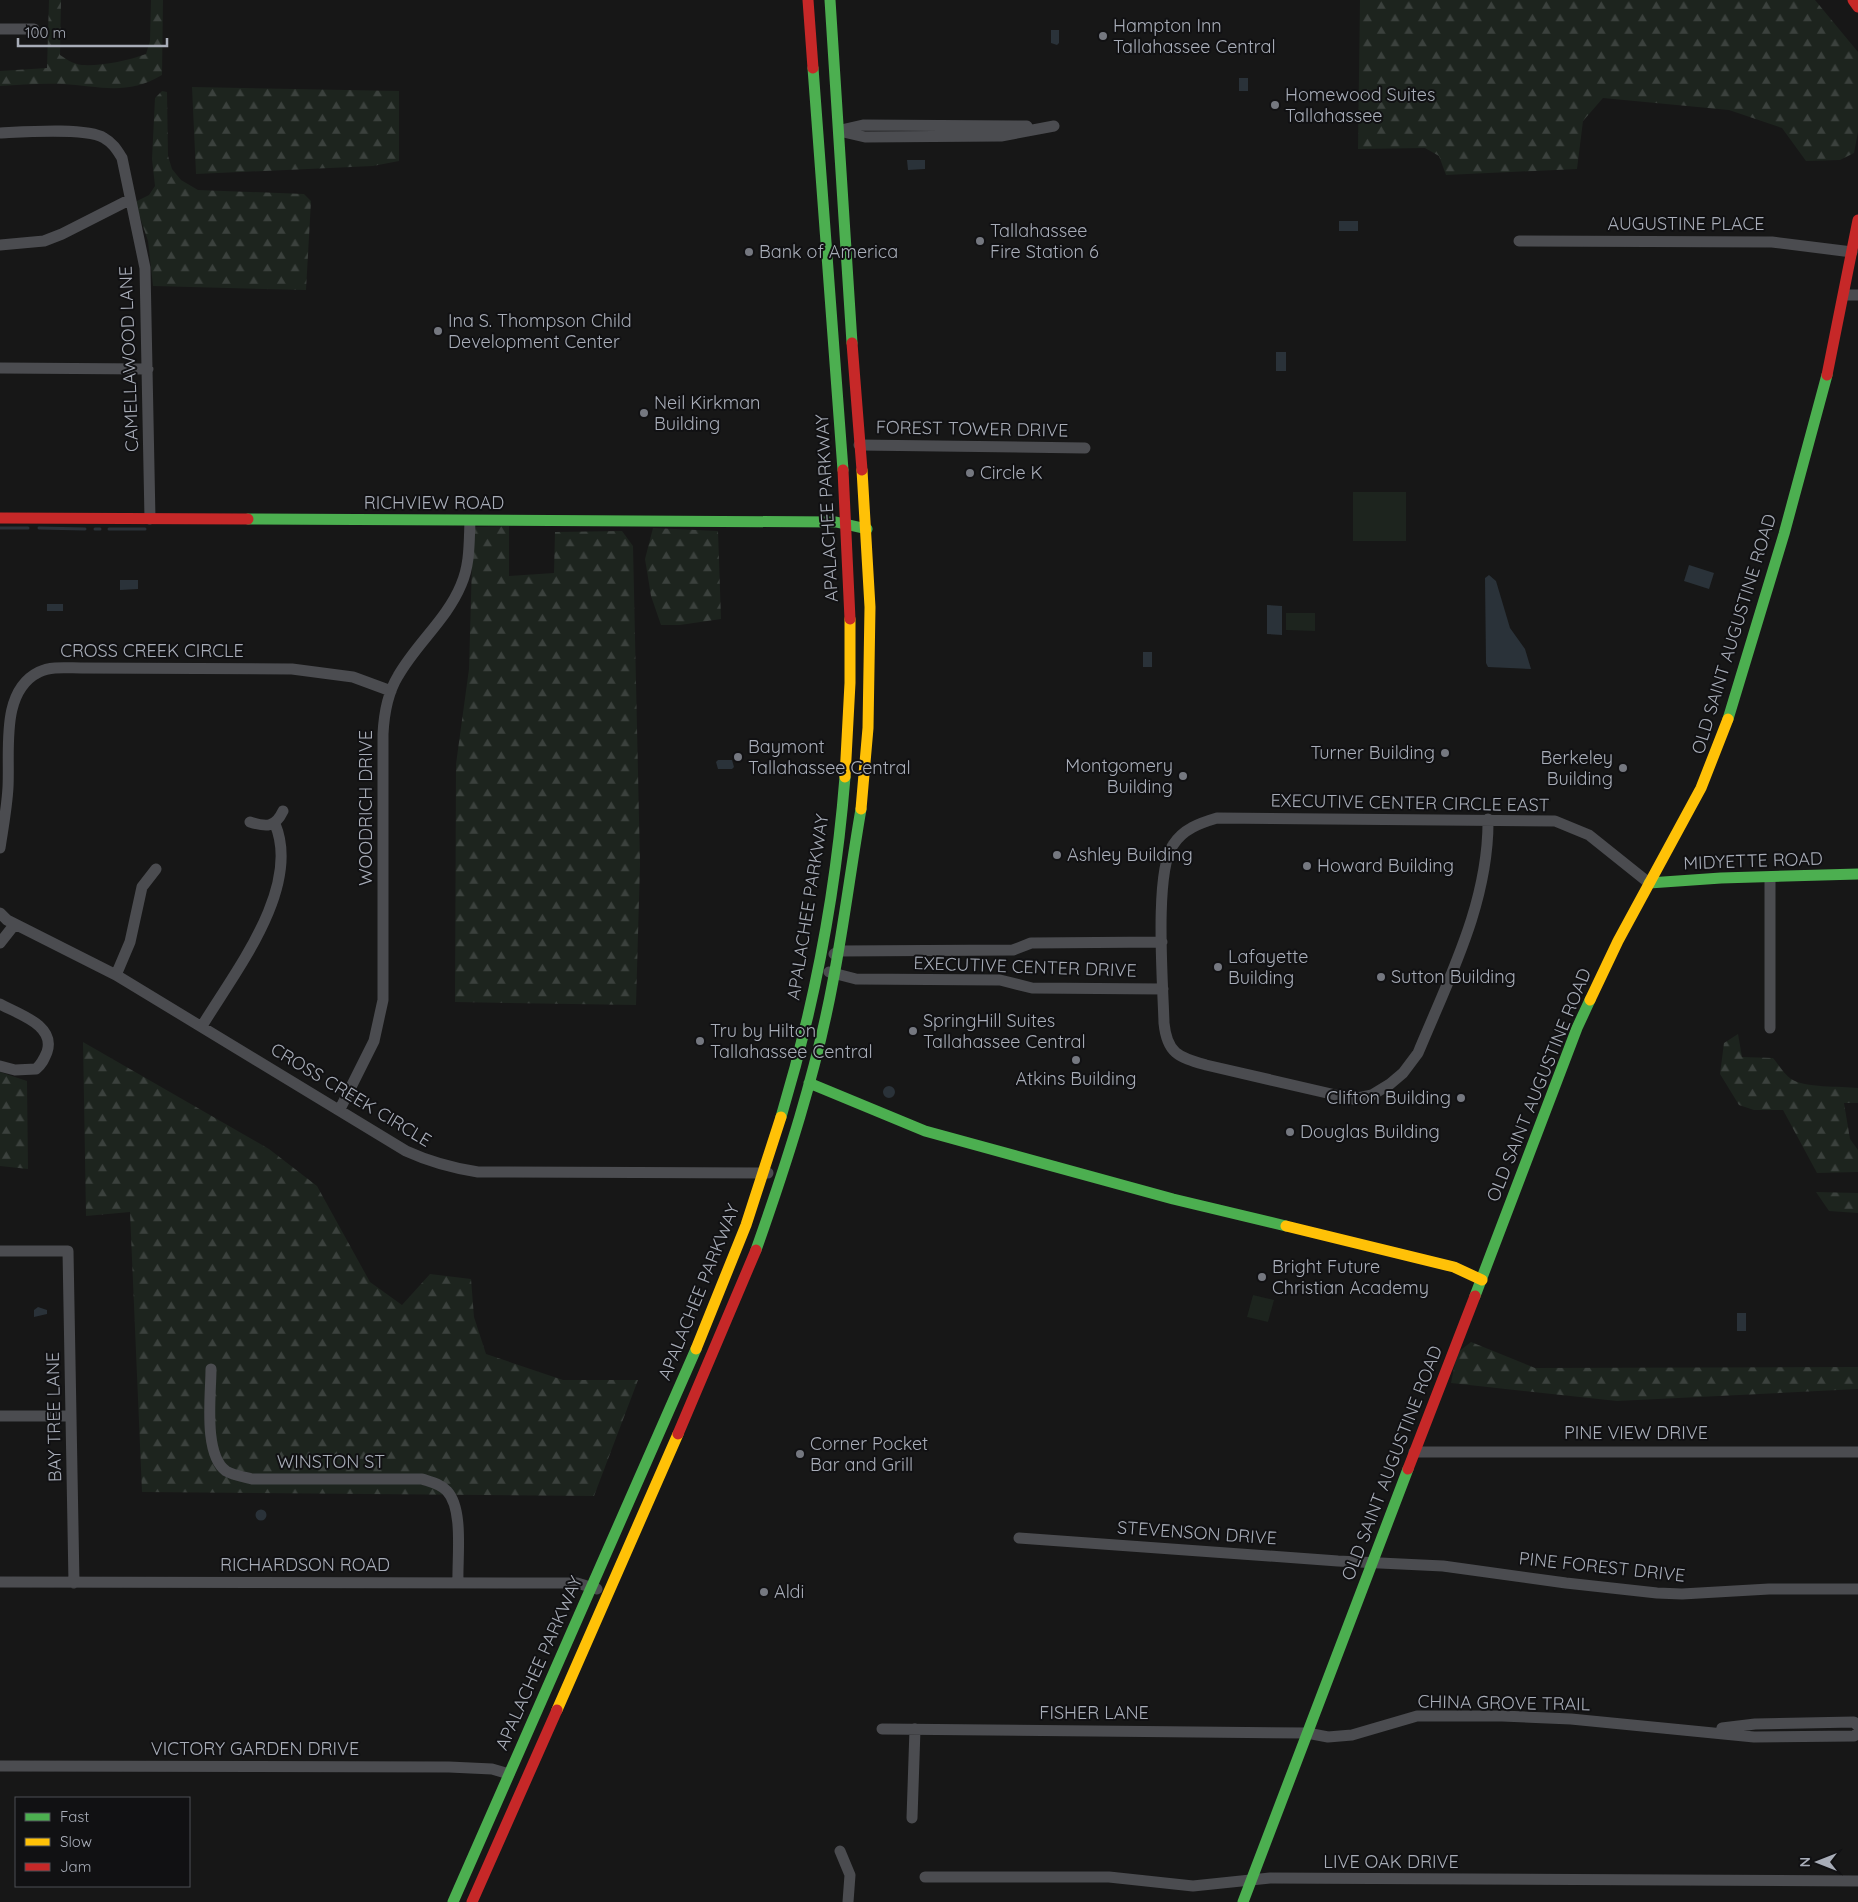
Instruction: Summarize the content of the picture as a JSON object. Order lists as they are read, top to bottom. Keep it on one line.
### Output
{"streets":{"main road":["RICHVIEW ROAD","APALACHEE PARKWAY","OLD SAINT AUGUSTINE ROAD","MIDYETTE ROAD"],"street":["AUGUSTINE PLACE","CAMELLAWOOD LANE","FOREST TOWER DRIVE","CROSS CREEK CIRCLE","EXECUTIVE CENTER CIRCLE EAST","WOODRICH DRIVE","EXECUTIVE CENTER DRIVE","BAY TREE LANE","PINE VIEW DRIVE","WINSTON ST","STEVENSON DRIVE","RICHARDSON ROAD","PINE FOREST DRIVE","CHINA GROVE TRAIL","FISHER LANE","VICTORY GARDEN DRIVE","LIVE OAK DRIVE"]},"crossings":[["AUGUSTINE PLACE","OLD SAINT AUGUSTINE ROAD"],["CAMELLAWOOD LANE","RICHVIEW ROAD"],["FOREST TOWER DRIVE","APALACHEE PARKWAY"],["RICHVIEW ROAD","APALACHEE PARKWAY"],["RICHVIEW ROAD","WOODRICH DRIVE"],["APALACHEE PARKWAY","CROSS CREEK CIRCLE"],["APALACHEE PARKWAY","EXECUTIVE CENTER DRIVE"],["APALACHEE PARKWAY","RICHARDSON ROAD"],["APALACHEE PARKWAY","VICTORY GARDEN DRIVE"],["OLD SAINT AUGUSTINE ROAD","EXECUTIVE CENTER CIRCLE EAST"],["OLD SAINT AUGUSTINE ROAD","MIDYETTE ROAD"],["OLD SAINT AUGUSTINE ROAD","PINE VIEW DRIVE"],["OLD SAINT AUGUSTINE ROAD","STEVENSON DRIVE"],["OLD SAINT AUGUSTINE ROAD","PINE FOREST DRIVE"],["OLD SAINT AUGUSTINE ROAD","CHINA GROVE TRAIL"],["OLD SAINT AUGUSTINE ROAD","FISHER LANE"],["OLD SAINT AUGUSTINE ROAD","LIVE OAK DRIVE"],["CROSS CREEK CIRCLE","WOODRICH DRIVE"],["EXECUTIVE CENTER CIRCLE EAST","MIDYETTE ROAD"],["EXECUTIVE CENTER CIRCLE EAST","EXECUTIVE CENTER DRIVE"],["BAY TREE LANE","RICHARDSON ROAD"],["WINSTON ST","RICHARDSON ROAD"],["STEVENSON DRIVE","PINE FOREST DRIVE"],["CHINA GROVE TRAIL","FISHER LANE"]],"places":["Hampton Inn Tallahassee Central","Homewood Suites Tallahassee","Tallahassee Fire Station 6","Bank of America","Ina S. Thompson Child Development Center","Neil Kirkman Building","Circle K","Turner Building","Baymont Tallahassee Central","Berkeley Building","Montgomery Building","Ashley Building","Howard Building","Lafayette Building","Sutton Building","SpringHill Suites Tallahassee Central","Tru by Hilton Tallahassee Central","Atkins Building","Clifton Building","Douglas Building","Bright Future Christian Academy","Corner Pocket Bar and Grill","Aldi"],"legend":["Fast","Slow","Jam"],"scale_bar":"100 m","north":"left"}
